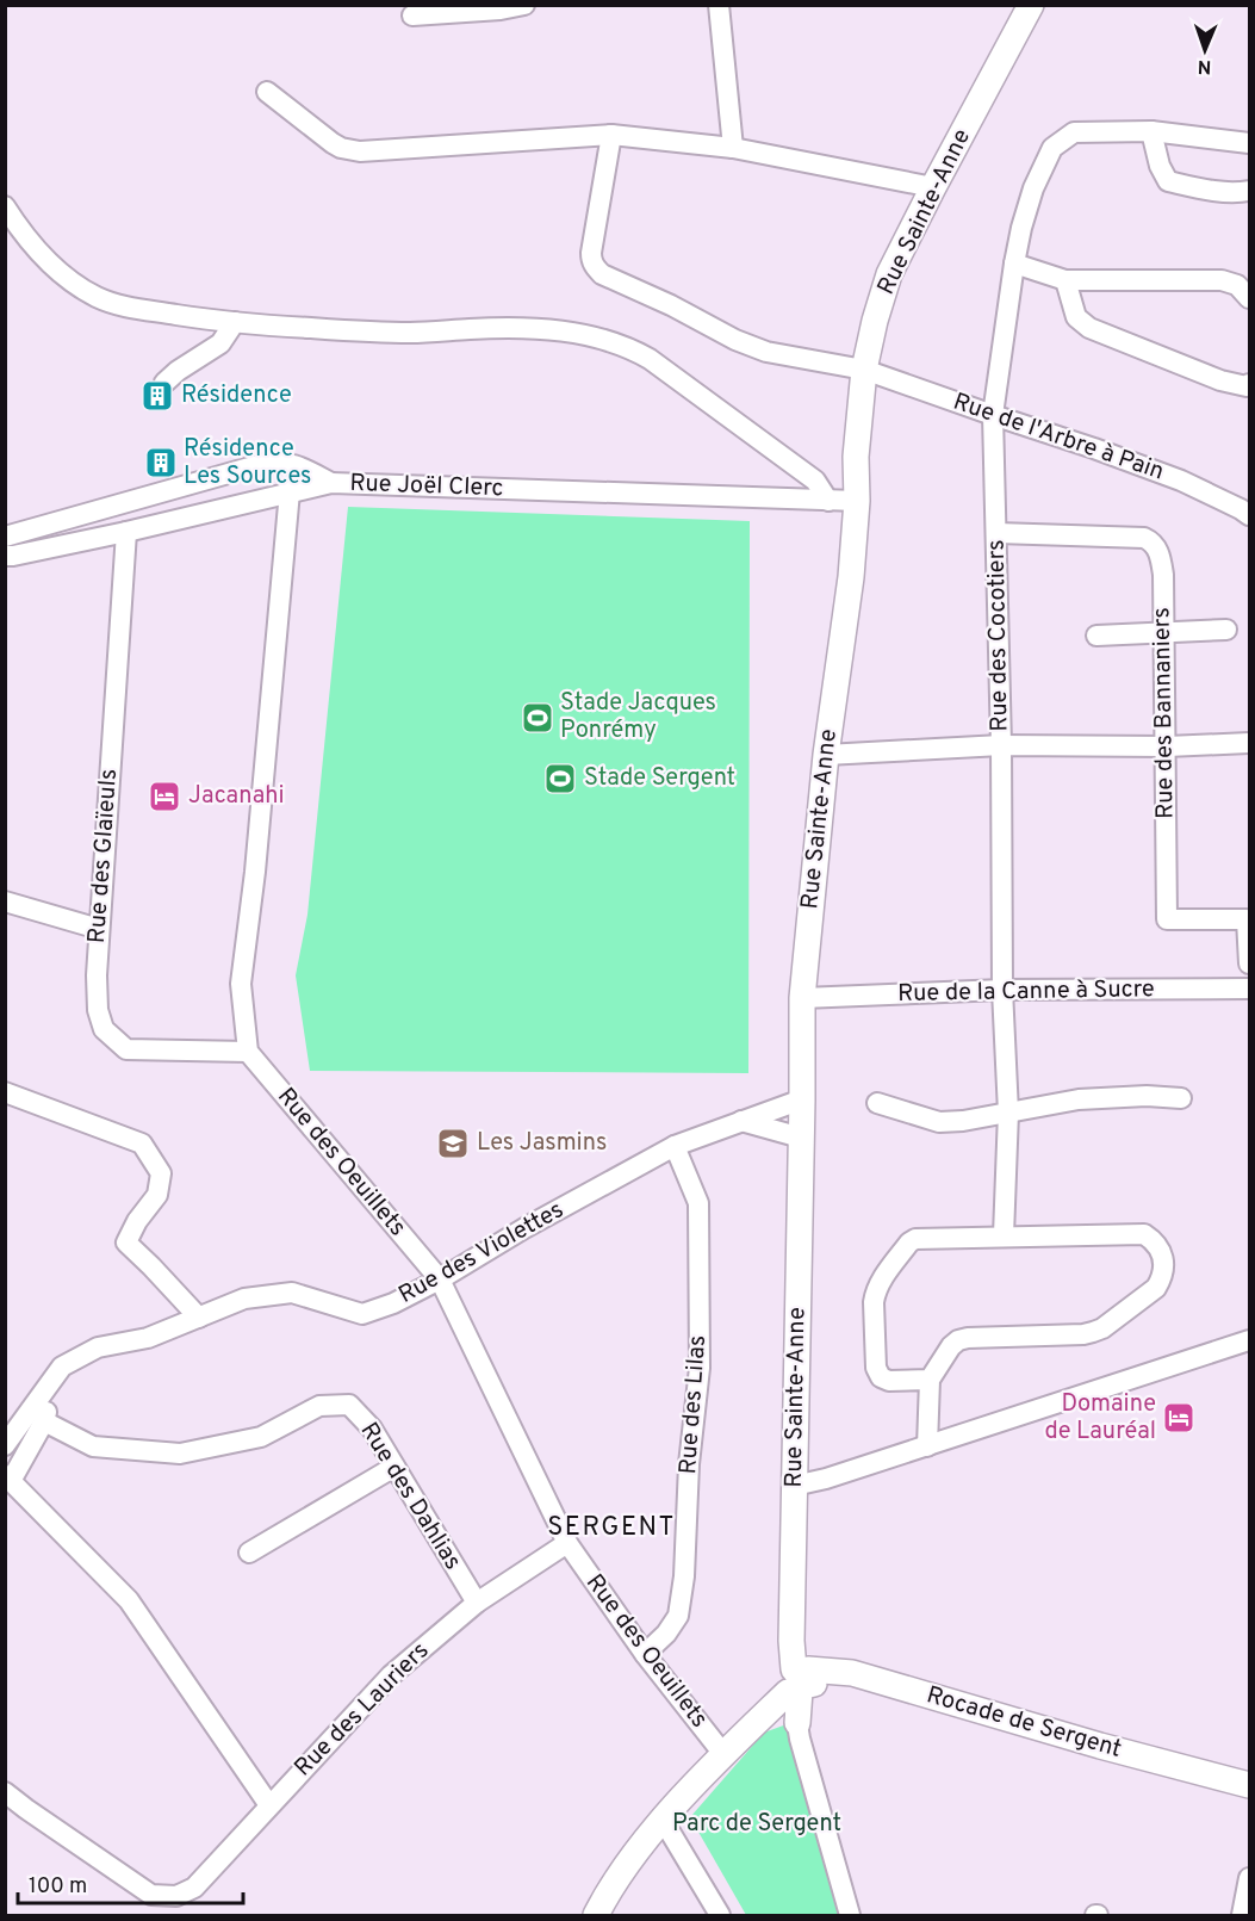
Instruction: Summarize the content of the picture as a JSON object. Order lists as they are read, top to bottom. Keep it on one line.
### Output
{"streets":{"main road":["Rue Sainte-Anne","Rocade de Sergent"],"street":["Rue de l'Arbre à Pain","Rue Joël Clerc","Rue des Cocotiers","Rue des Bannaniers","Rue des Glaïeuls","Rue de la Canne à Sucre","Rue des Oeuillets","Rue des Violettes","Rue des Lilas","Rue des Dahlias","Rue des Lauriers"]},"crossings":[["Rue Sainte-Anne","Rue de l'Arbre à Pain"],["Rue Sainte-Anne","Rue Joël Clerc"],["Rue Sainte-Anne","Rue de la Canne à Sucre"],["Rue Sainte-Anne","Rue des Violettes"],["Rue Sainte-Anne","Rocade de Sergent"],["Rue de l'Arbre à Pain","Rue des Cocotiers"],["Rue Joël Clerc","Rue des Glaïeuls"],["Rue des Cocotiers","Rue des Bannaniers"],["Rue des Cocotiers","Rue de la Canne à Sucre"],["Rue des Glaïeuls","Rue des Oeuillets"],["Rue des Oeuillets","Rue des Violettes"],["Rue des Oeuillets","Rue des Lilas"],["Rue des Oeuillets","Rue des Lauriers"],["Rue des Violettes","Rue des Lilas"],["Rue des Dahlias","Rue des Lauriers"]],"districts":["SERGENT"],"parks":["Parc de Sergent"],"places":{"building":["Résidence","Résidence Les Sources"],"sports":["Stade Jacques Ponrémy","Stade Sergent"],"hotel":["Jacanahi","Domaine de Lauréal"],"school or university":["Les Jasmins"]},"scale_bar":"100 m","north":"bottom"}
